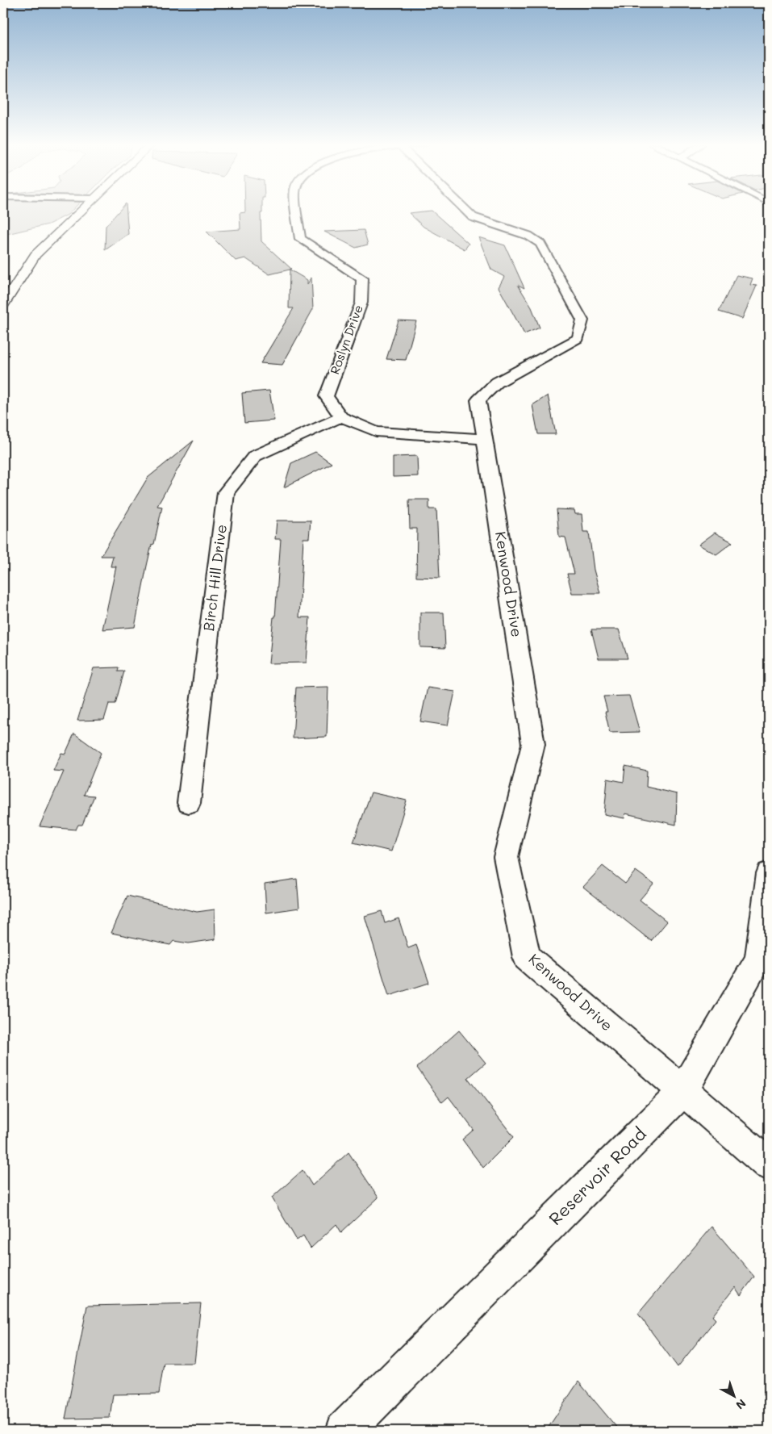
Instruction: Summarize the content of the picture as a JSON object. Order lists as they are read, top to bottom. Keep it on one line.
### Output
{"streets":{"street":["Roslyn Drive","Birch Hill Drive","Kenwood Drive","Reservoir Road"]},"crossings":[["Roslyn Drive","Birch Hill Drive"],["Kenwood Drive","Reservoir Road"]],"north":"bottom right"}
